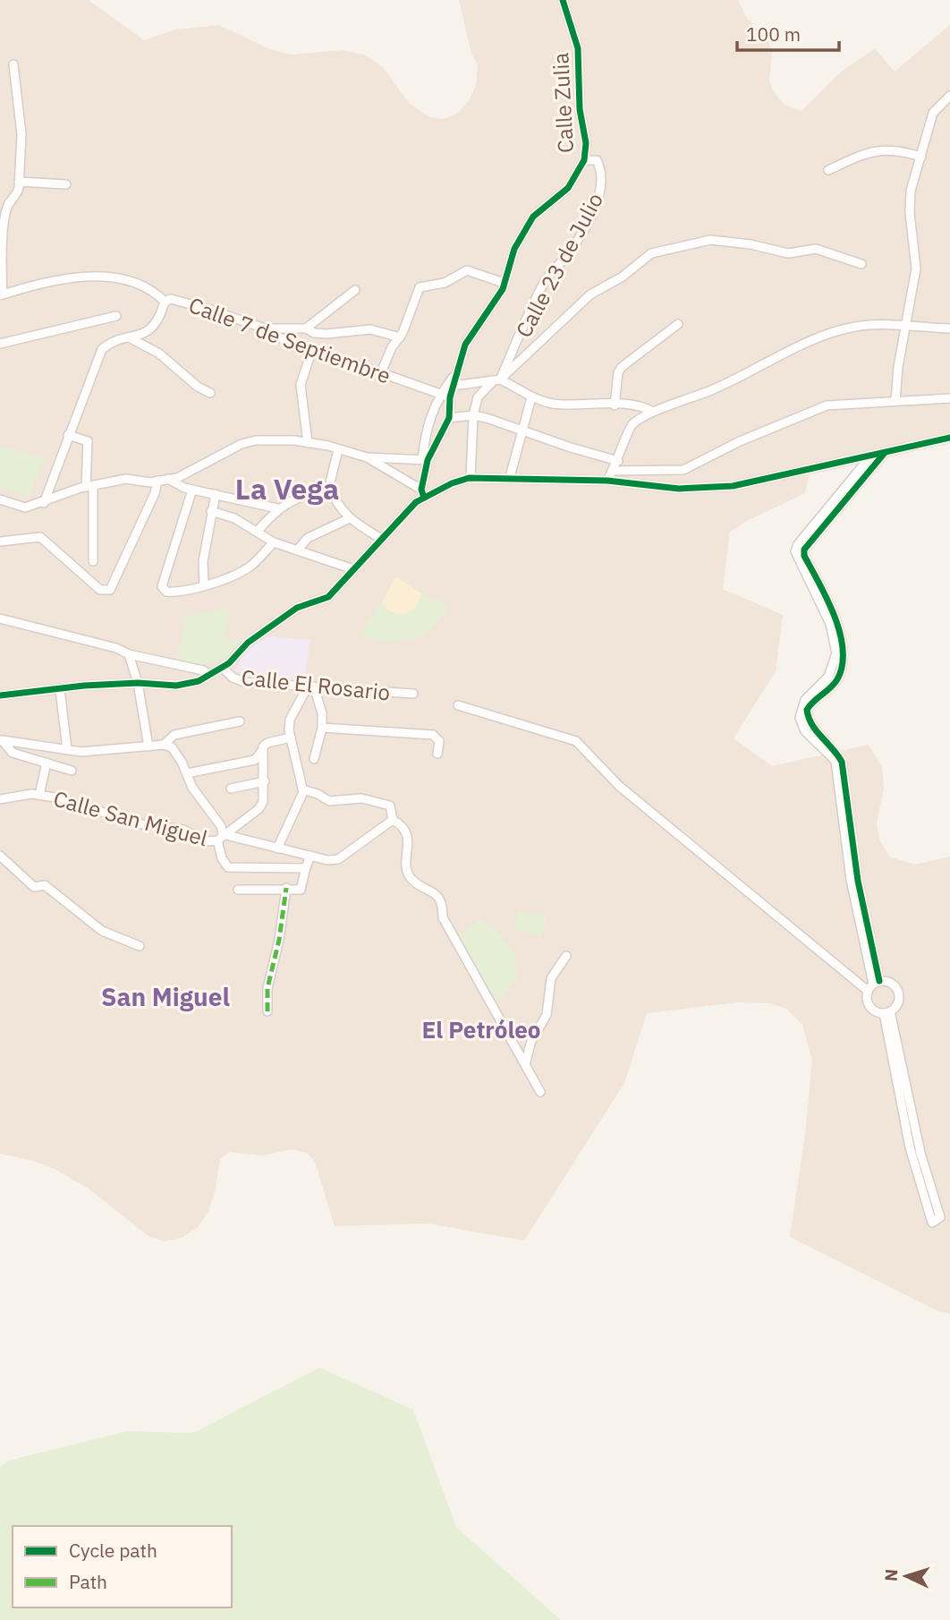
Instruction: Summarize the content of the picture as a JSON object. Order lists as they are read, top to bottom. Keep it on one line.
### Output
{"streets":{"street":["Calle Zulia","Calle 23 de Julio","Calle 7 de Septiembre","Calle El Rosario","Calle San Miguel"]},"crossings":[["Calle Zulia","Calle 23 de Julio"],["Calle Zulia","Calle 7 de Septiembre"]],"districts":["La Vega","San Miguel","El Petróleo"],"legend":["Cycle path","Path"],"scale_bar":"100 m","north":"left"}
